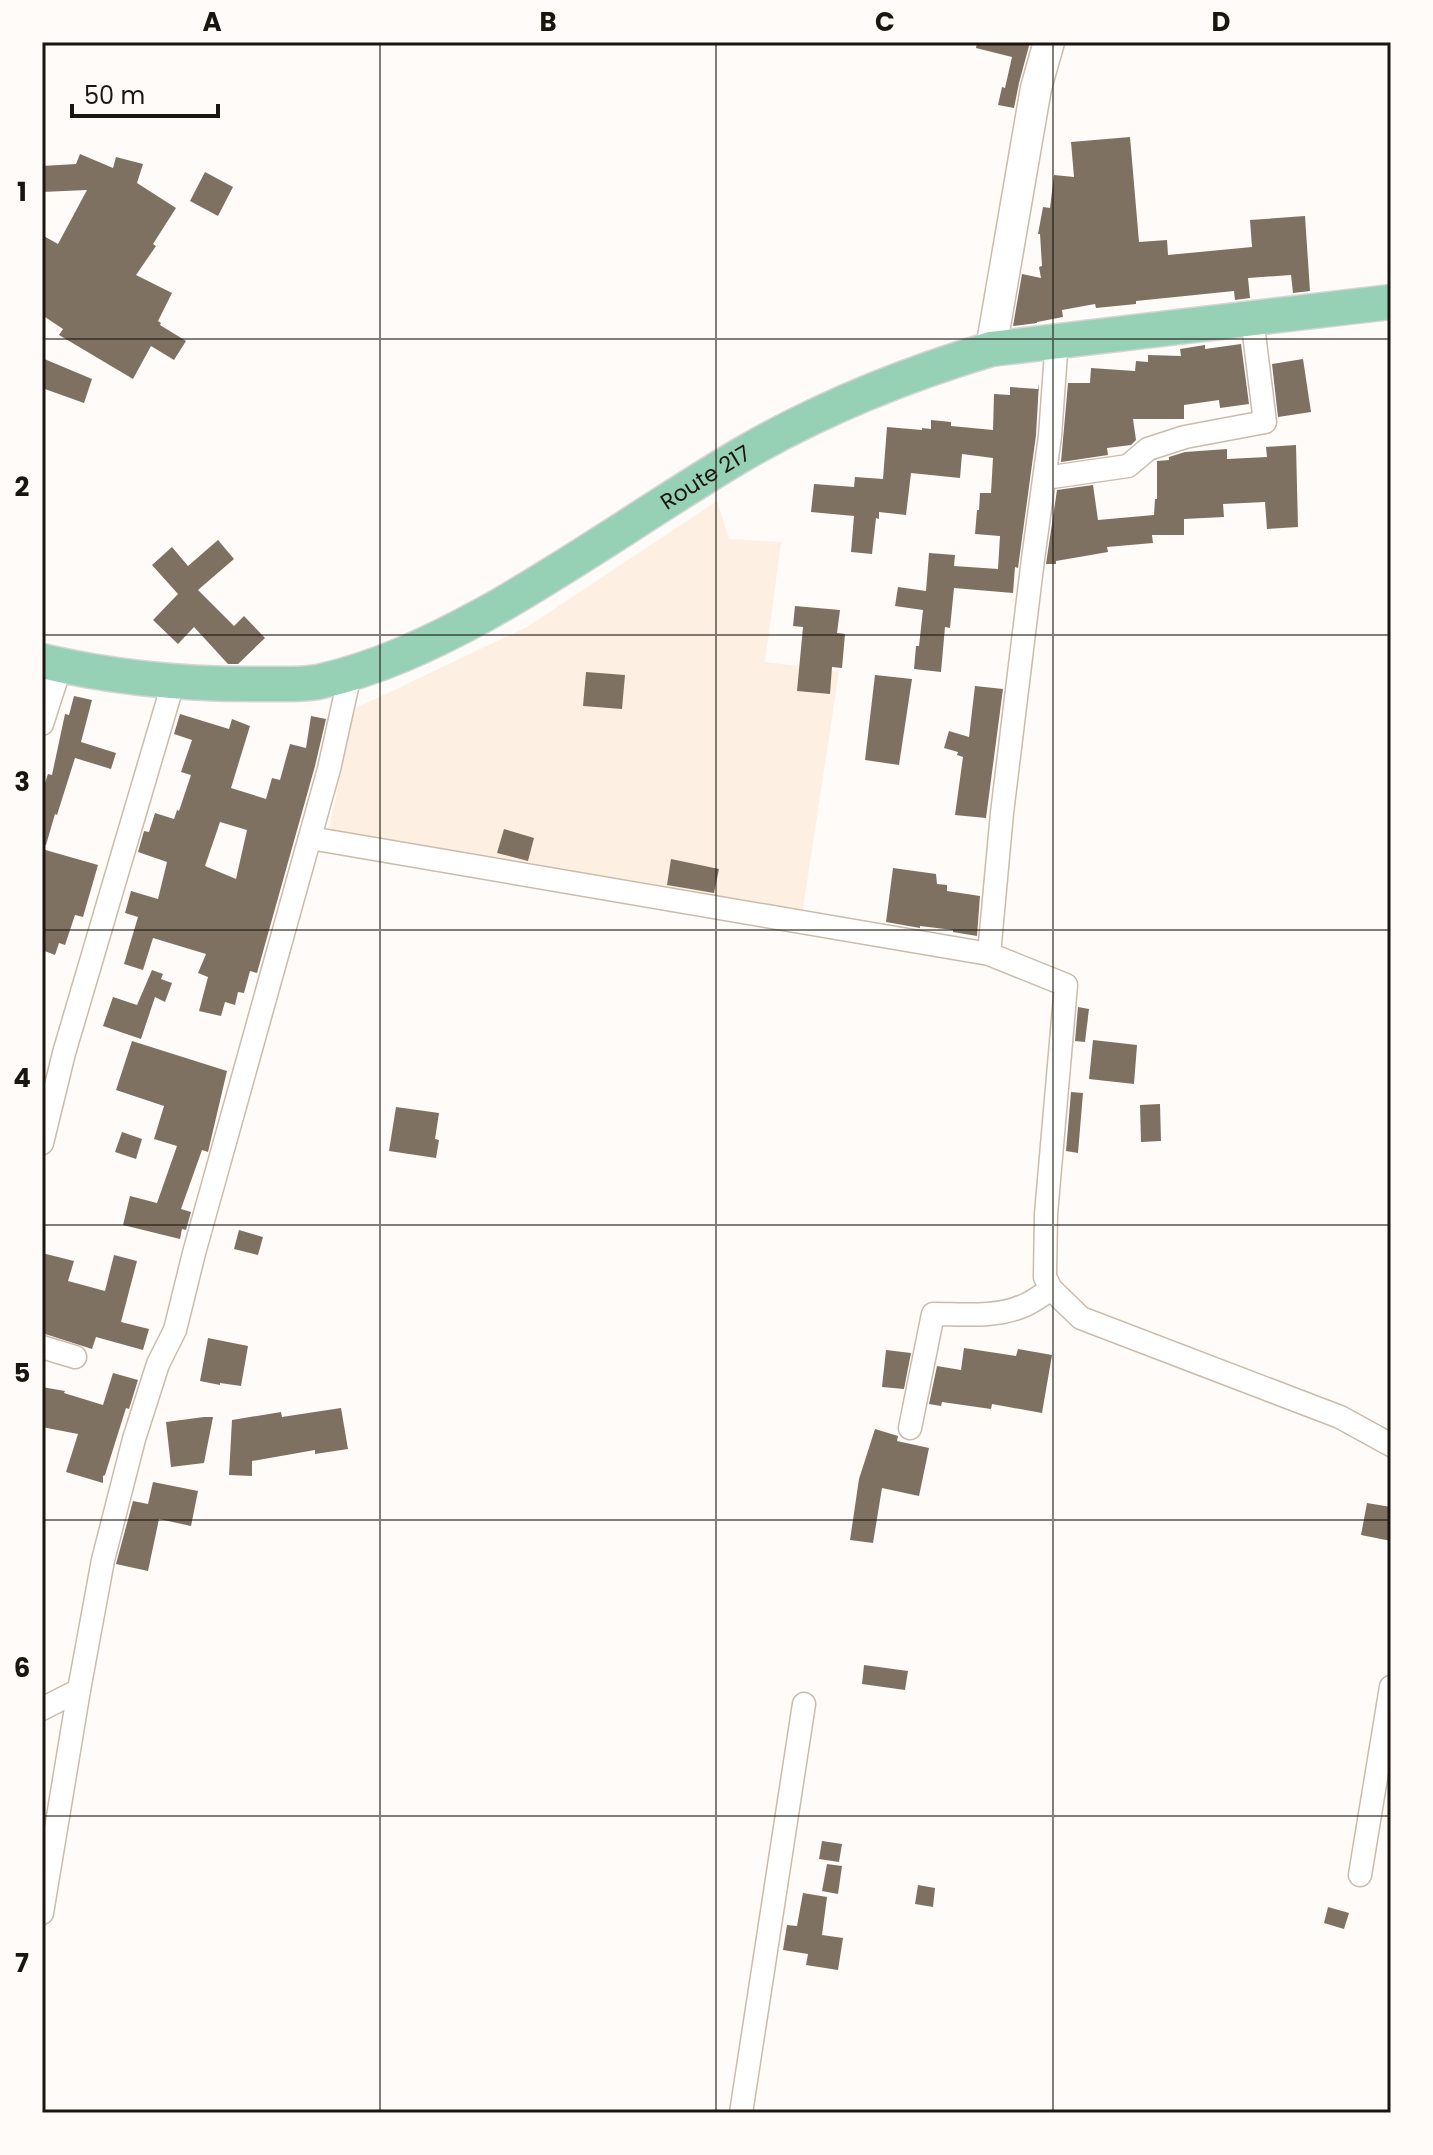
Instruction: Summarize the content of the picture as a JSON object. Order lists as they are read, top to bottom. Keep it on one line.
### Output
{"streets":{"main road":["Route 217"]},"scale_bar":"50 m","grid":{"columns":["A","B","C","D"],"rows":["1","2","3","4","5","6","7"]}}
